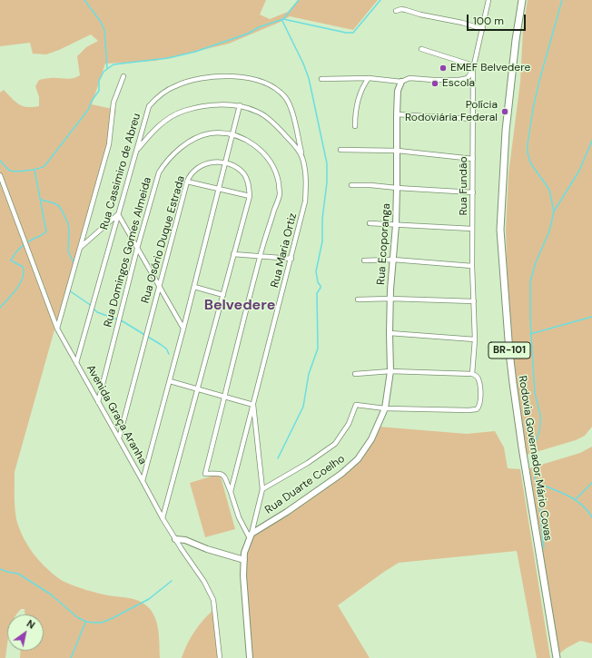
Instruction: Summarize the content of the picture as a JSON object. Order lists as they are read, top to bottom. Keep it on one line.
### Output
{"streets":{"main road":["BR-101","Rodovia Governador Mário Covas"],"street":["Rua Cassimiro de Abreu","Rua Fundão","Rua Osório Duque Estrada","Rua Ecoporanga","Rua Maria Ortiz","Rua Domingos Gomes Almeida","Avenida Graça Aranha","Rua Duarte Coelho"]},"crossings":[["Rua Cassimiro de Abreu","Rua Maria Ortiz"],["Rua Cassimiro de Abreu","Avenida Graça Aranha"],["Rua Osório Duque Estrada","Avenida Graça Aranha"],["Rua Ecoporanga","Rua Duarte Coelho"],["Rua Maria Ortiz","Rua Domingos Gomes Almeida"],["Rua Domingos Gomes Almeida","Avenida Graça Aranha"]],"districts":["Belvedere"],"places":["EMEF Belvedere","Escola","Polícia Rodoviária Federal"],"scale_bar":"100 m","north":"top right"}
